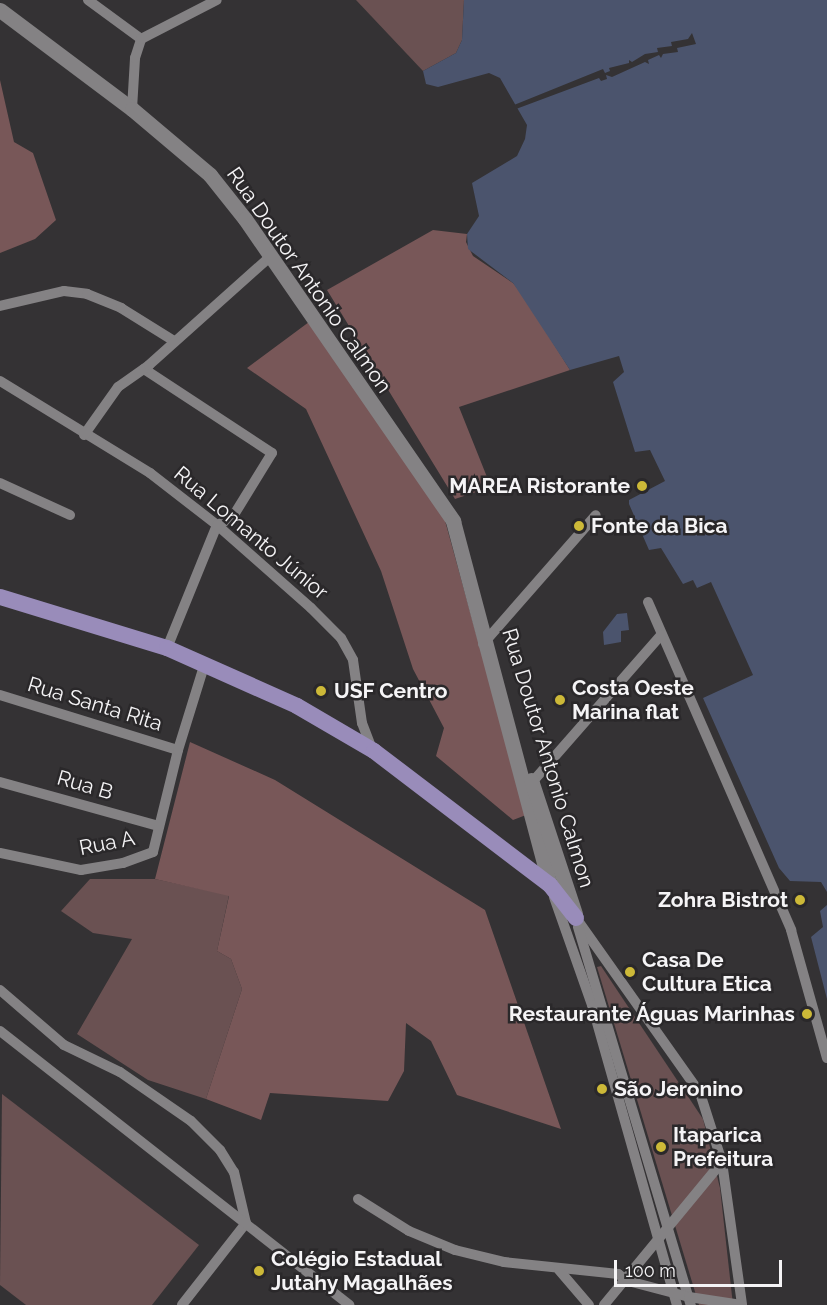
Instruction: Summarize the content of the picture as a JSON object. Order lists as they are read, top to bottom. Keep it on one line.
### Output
{"streets":{"street":["Rua Doutor Antonio Calmon","Rua Lomanto Júnior","Rua Santa Rita","Rua B","Rua A"]},"crossings":[["Rua Santa Rita","Rua A"],["Rua B","Rua A"]],"places":["MAREA Ristorante","Fonte da Bica","USF Centro","Costa Oeste Marina flat","Zohra Bistrot","Casa De Cultura Etica","Restaurante Águas Marinhas","São Jeronino","Itaparica Prefeitura","Colégio Estadual Jutahy Magalhães"],"scale_bar":"100 m"}
